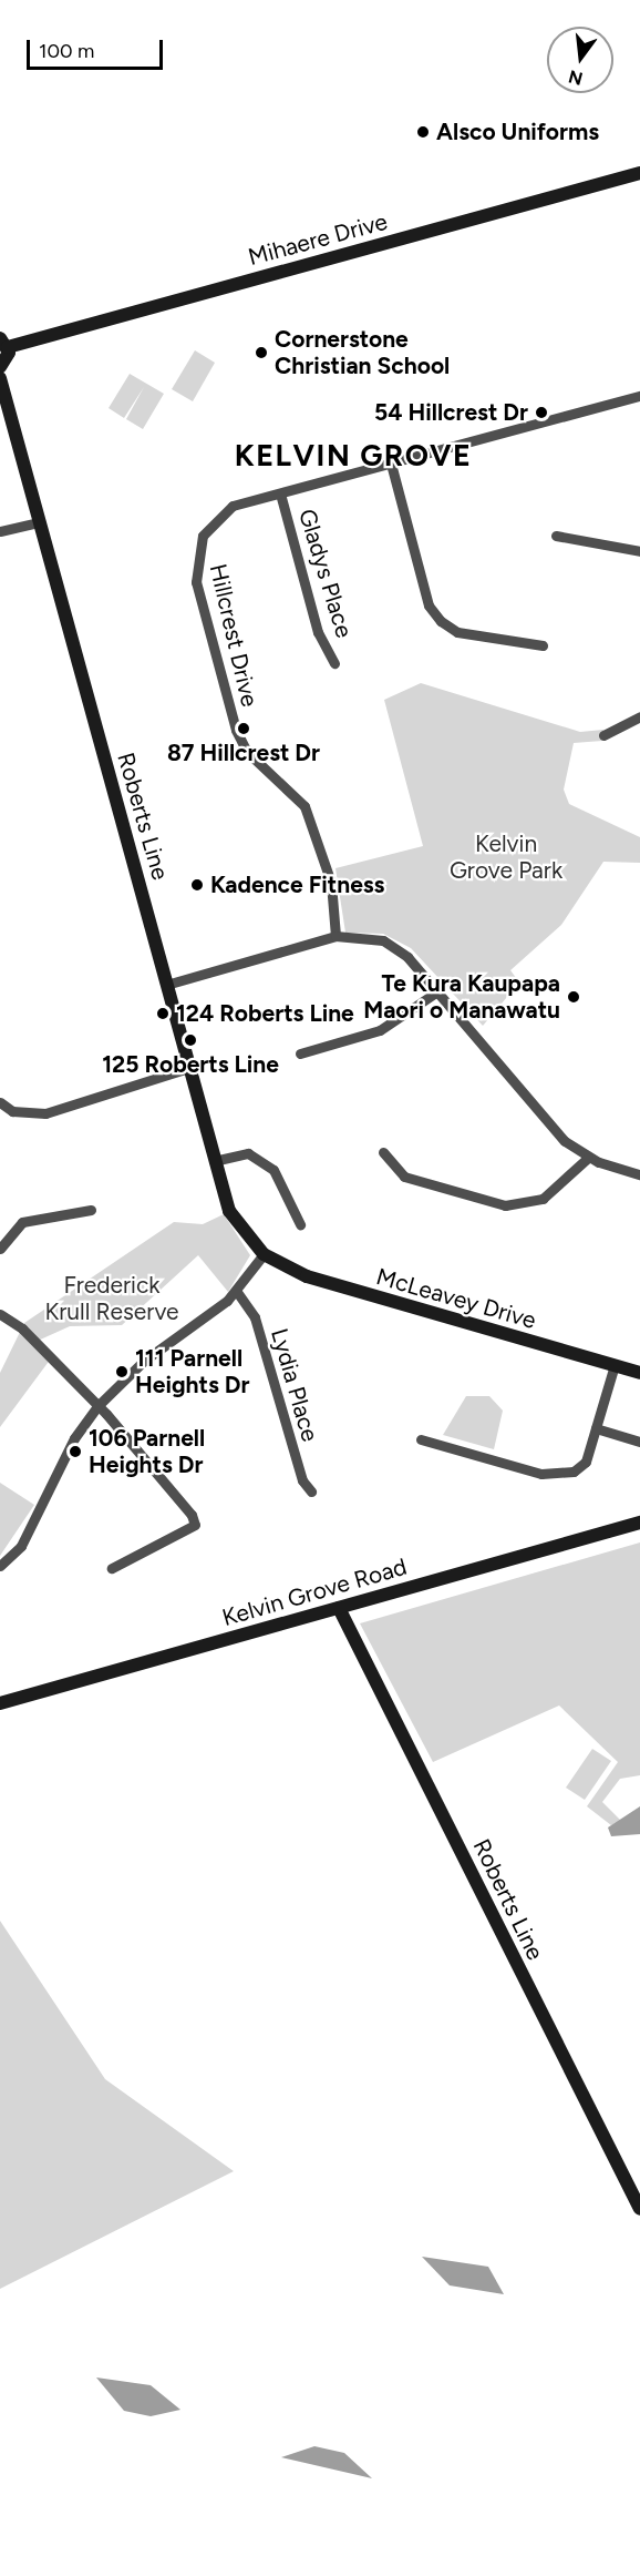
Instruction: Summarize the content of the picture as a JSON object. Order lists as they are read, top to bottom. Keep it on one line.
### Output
{"streets":{"main road":["Mihaere Drive","Roberts Line","McLeavey Drive","Kelvin Grove Road"],"street":["Gladys Place","Hillcrest Drive","Lydia Place"]},"crossings":[["Gladys Place","Hillcrest Drive"],["Roberts Line","McLeavey Drive"],["Roberts Line","Kelvin Grove Road"]],"districts":["KELVIN GROVE"],"parks":["Kelvin Grove Park","Frederick Krull Reserve"],"places":["Alsco Uniforms","Cornerstone Christian School","54 Hillcrest Dr","87 Hillcrest Dr","Kadence Fitness","Te Kura Kaupapa Maori o Manawatu","124 Roberts Line","125 Roberts Line","111 Parnell Heights Dr","106 Parnell Heights Dr"],"scale_bar":"100 m","north":"bottom"}
